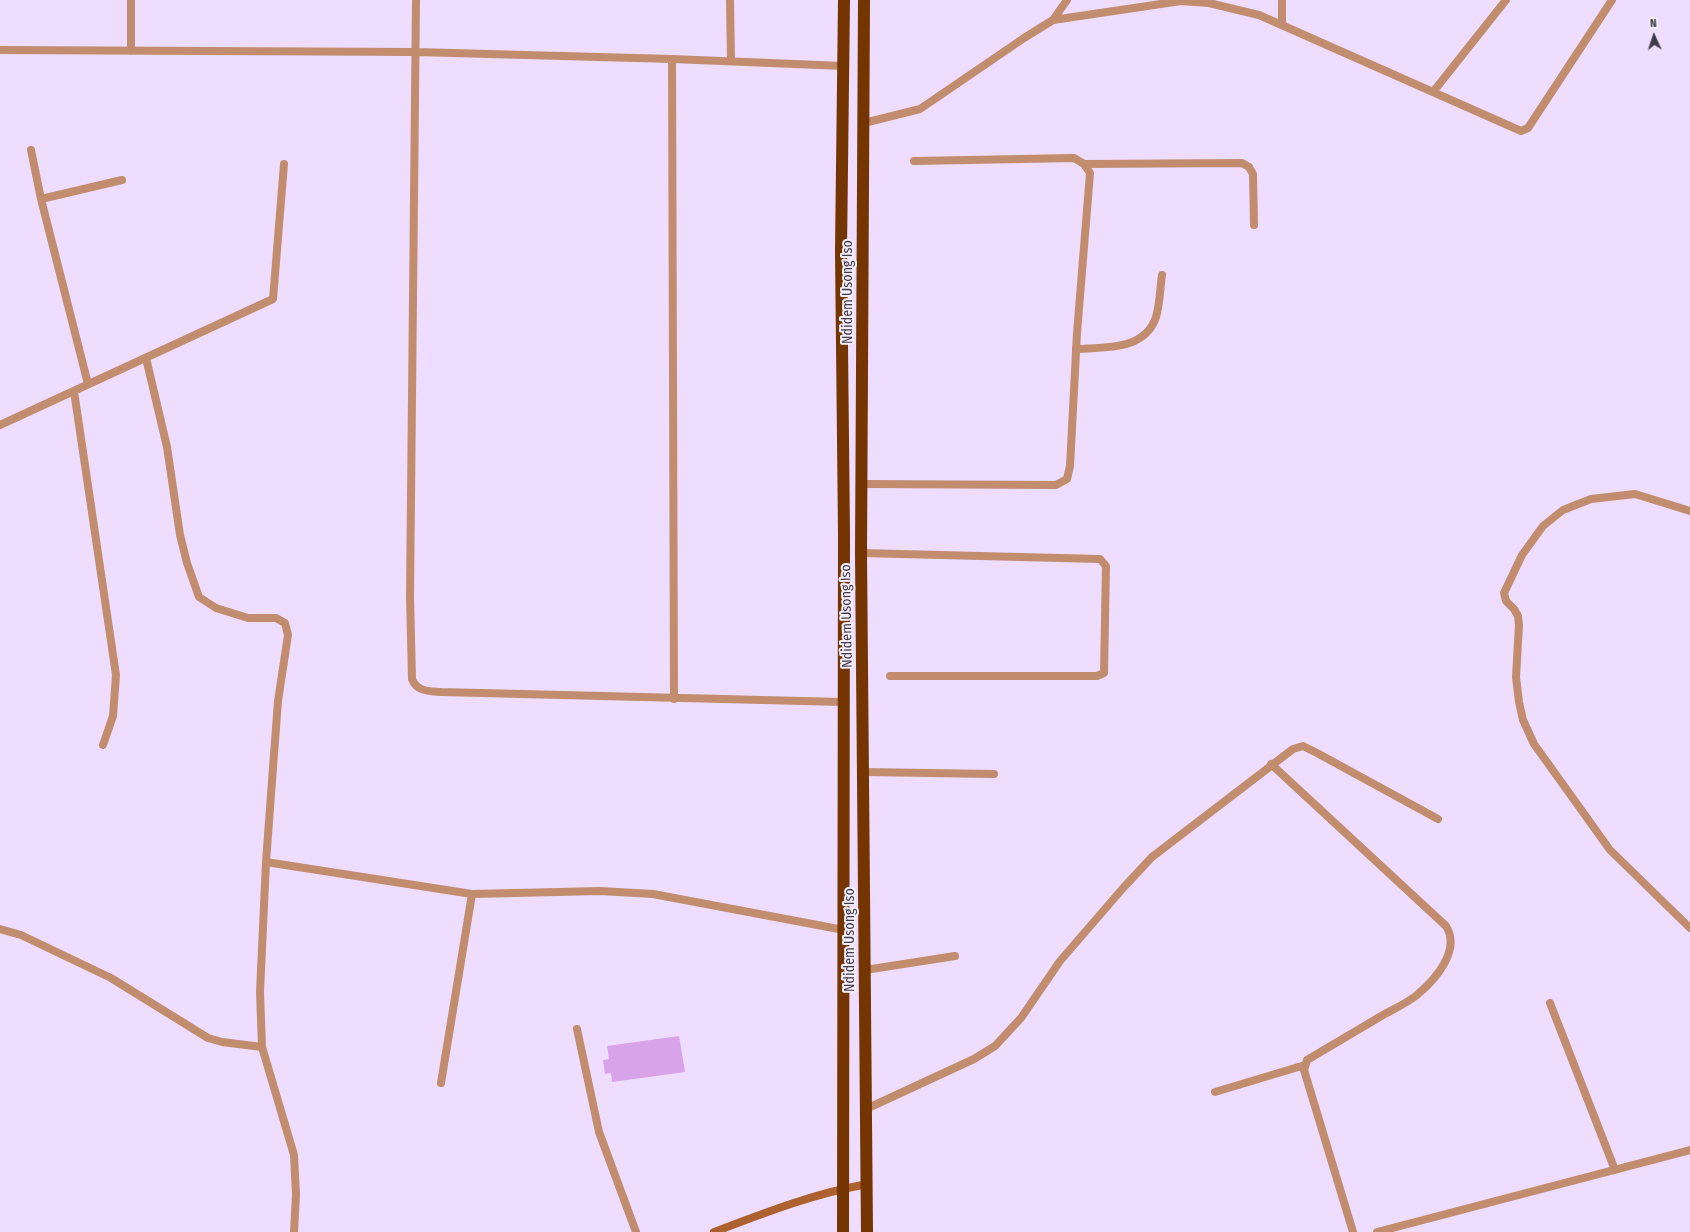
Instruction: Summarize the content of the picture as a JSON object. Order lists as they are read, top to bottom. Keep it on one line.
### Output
{"streets":{"highway":["Ndidem Usong Iso"]},"north":"top"}
